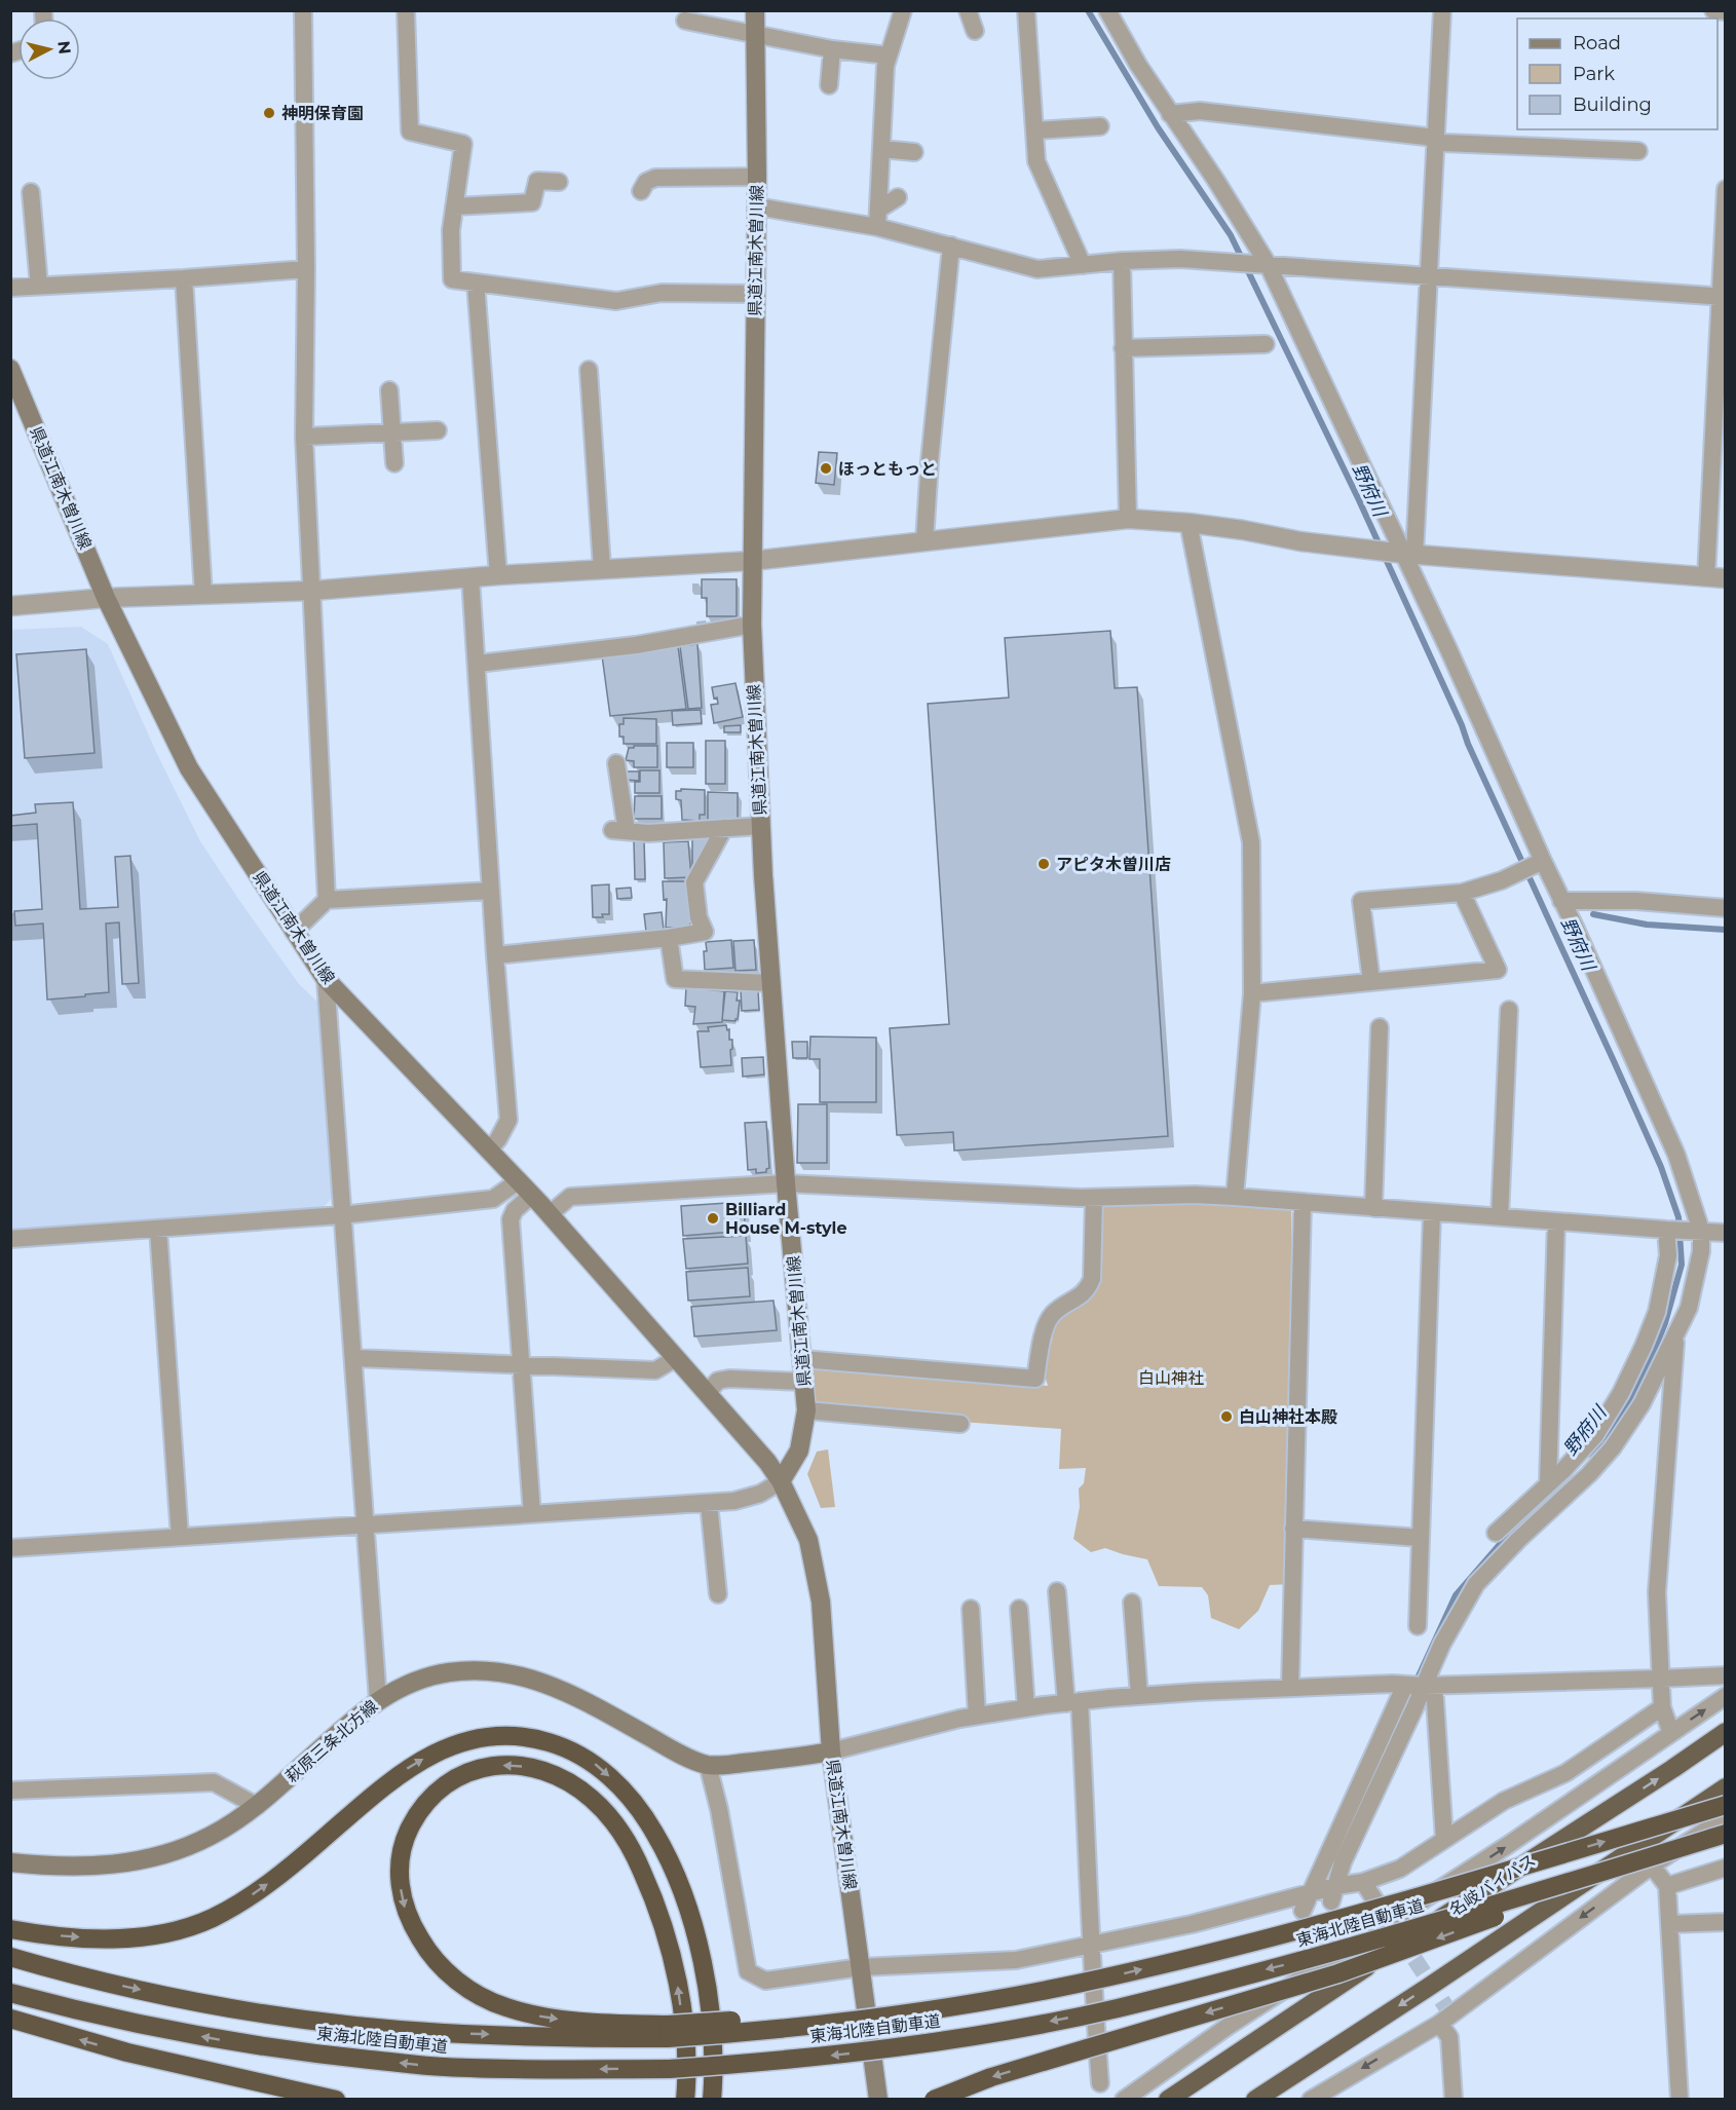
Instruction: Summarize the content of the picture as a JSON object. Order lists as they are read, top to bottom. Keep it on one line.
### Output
{"streets":{"highway":["名岐バイパス","東海北陸自動車道"],"main road":["県道江南木曽川線","萩原三条北方線"]},"crossings":[["県道江南木曽川線","萩原三条北方線"]],"water":["野府川"],"parks":["白山神社"],"places":["神明保育園","ほっともっと","アピタ木曽川店","Billiard House M-style","白山神社本殿"],"legend":["Road","Park","Building"],"north":"right"}
